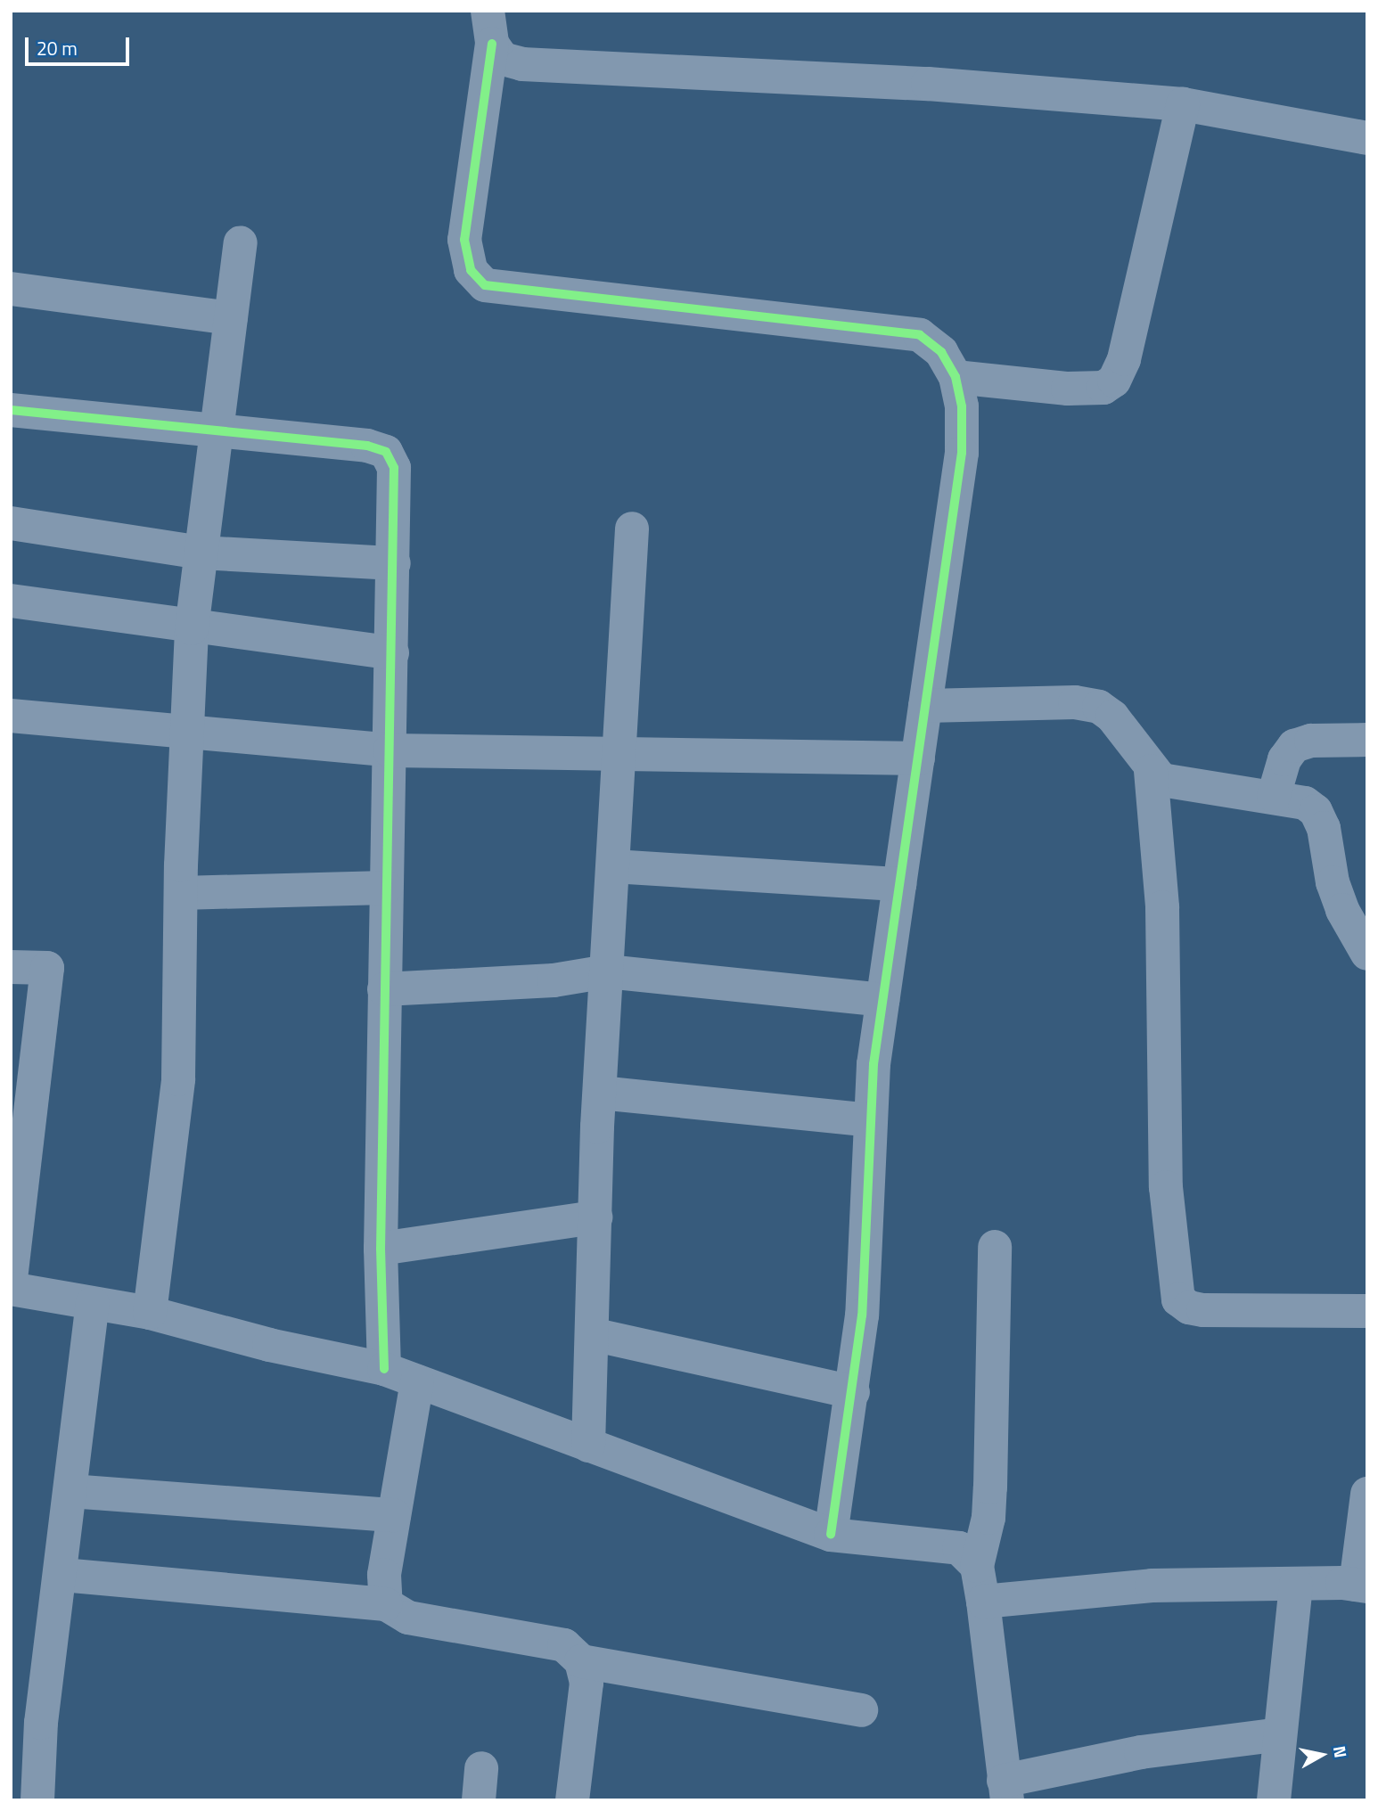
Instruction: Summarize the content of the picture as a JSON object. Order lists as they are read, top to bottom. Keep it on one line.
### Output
{"scale_bar":"20 m","north":"right"}
